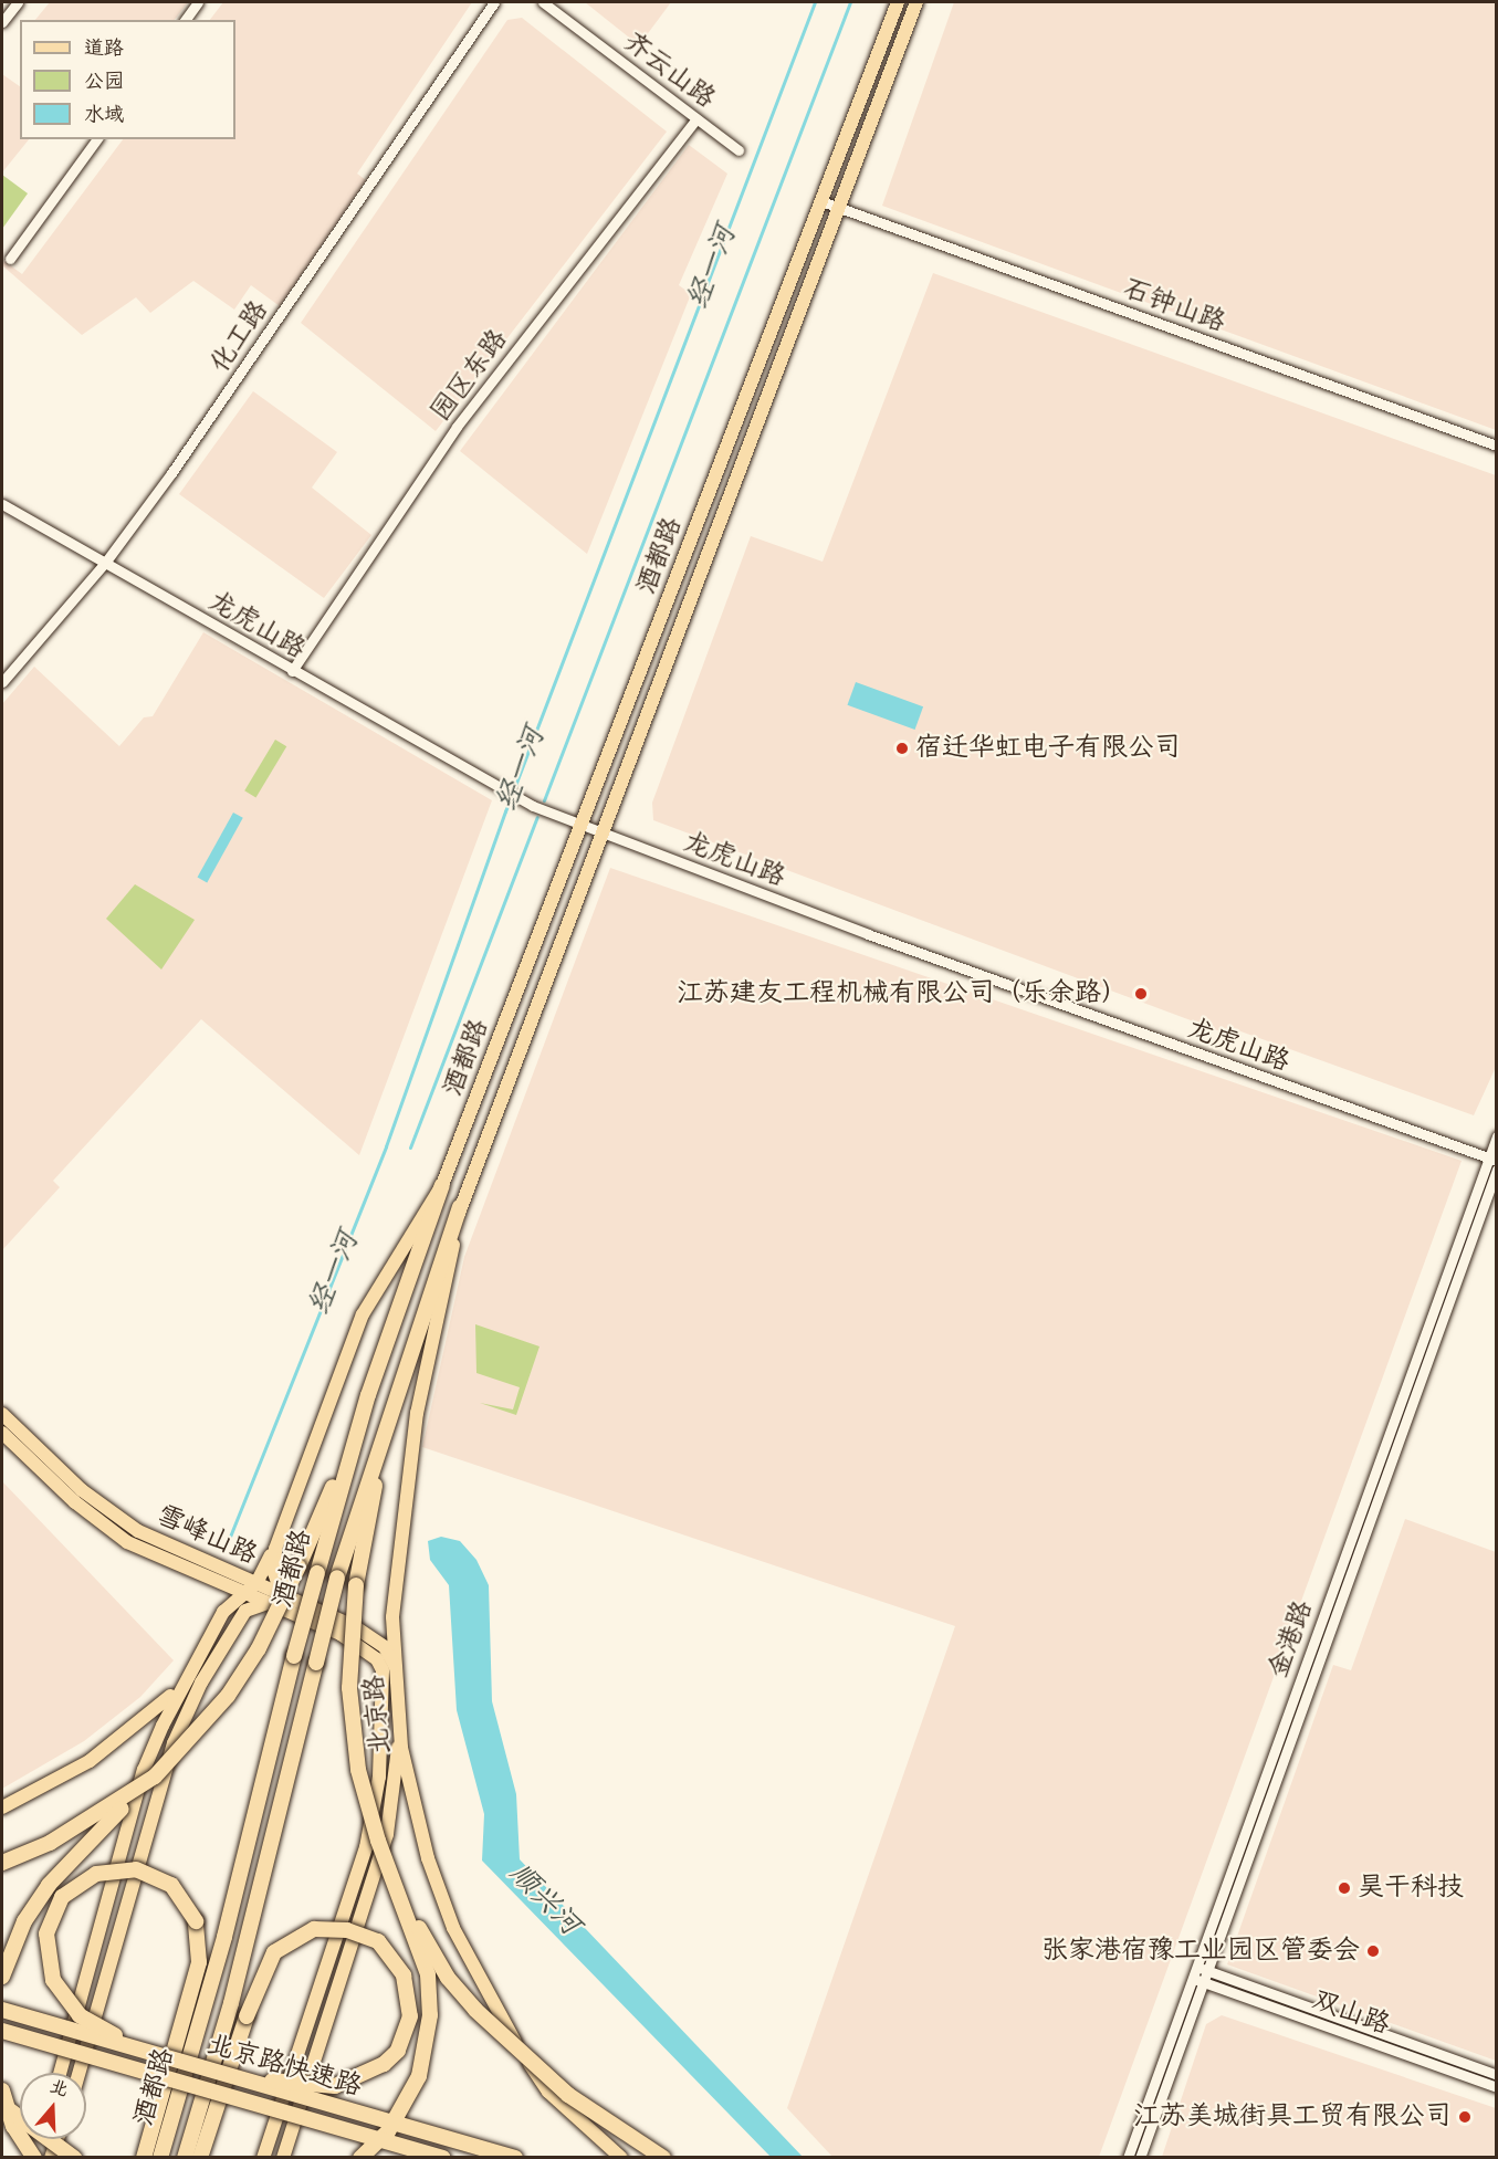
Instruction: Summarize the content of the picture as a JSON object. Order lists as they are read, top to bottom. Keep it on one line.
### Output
{"streets":{"highway":["酒都路","北京路快速路"],"main road":["雪峰山路","北京路"],"street":["齐云山路","石钟山路","化工路","园区东路","龙虎山路","金港路","双山路"]},"crossings":[["齐云山路","园区东路"],["石钟山路","酒都路"],["化工路","龙虎山路"],["园区东路","龙虎山路"],["酒都路","龙虎山路"],["酒都路","北京路"],["龙虎山路","金港路"],["金港路","双山路"]],"water":["经一河","顺兴河"],"places":["宿迁华虹电子有限公司","江苏建友工程机械有限公司（乐余路）","昊干科技","张家港宿豫工业园区管委会","江苏美城街具工贸有限公司"],"legend":["道路","公园","水域"],"north":"top"}
